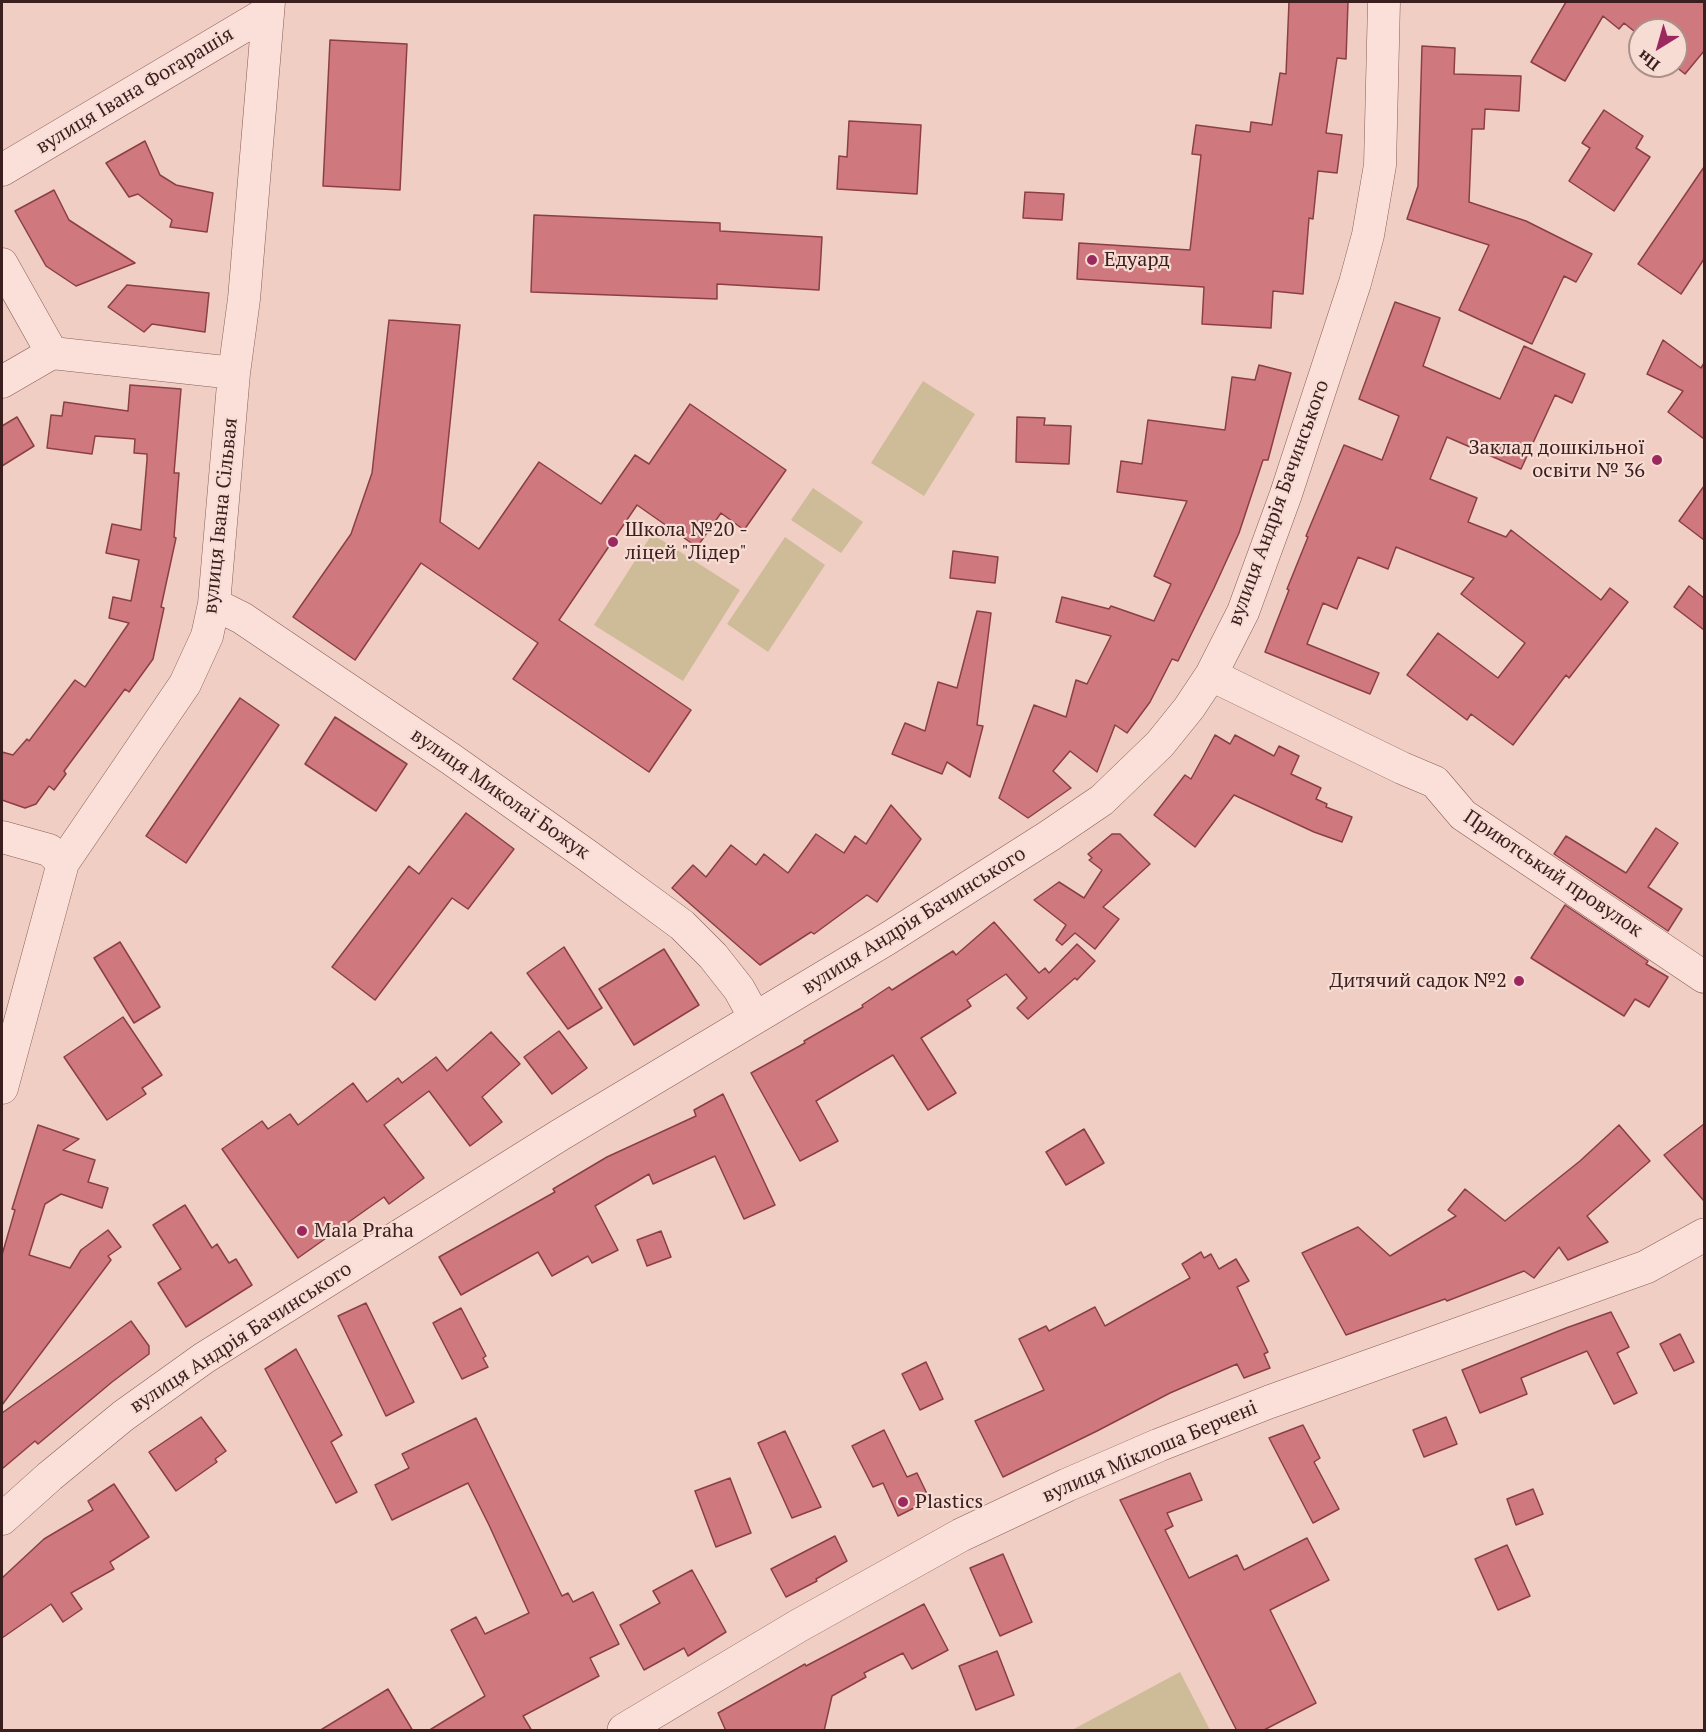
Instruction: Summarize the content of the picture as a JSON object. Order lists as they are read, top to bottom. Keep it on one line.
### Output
{"streets":{"street":["вулиця Івана Фогарашія","вулиця Андрія Бачинського","вулиця Івана Сільвая","вулиця Миколаї Божук","Приютський провулок","вулиця Міклоша Берчені"]},"crossings":[["вулиця Івана Фогарашія","вулиця Івана Сільвая"],["вулиця Андрія Бачинського","вулиця Миколаї Божук"],["вулиця Андрія Бачинського","Приютський провулок"],["вулиця Івана Сільвая","вулиця Миколаї Божук"]],"places":["Едуард","Заклад дошкільної освіти № 36","Школа №20 - ліцей \"Лідер\"","Дитячий садок №2","Mala Praha","Plastics"],"north":"bottom left"}
